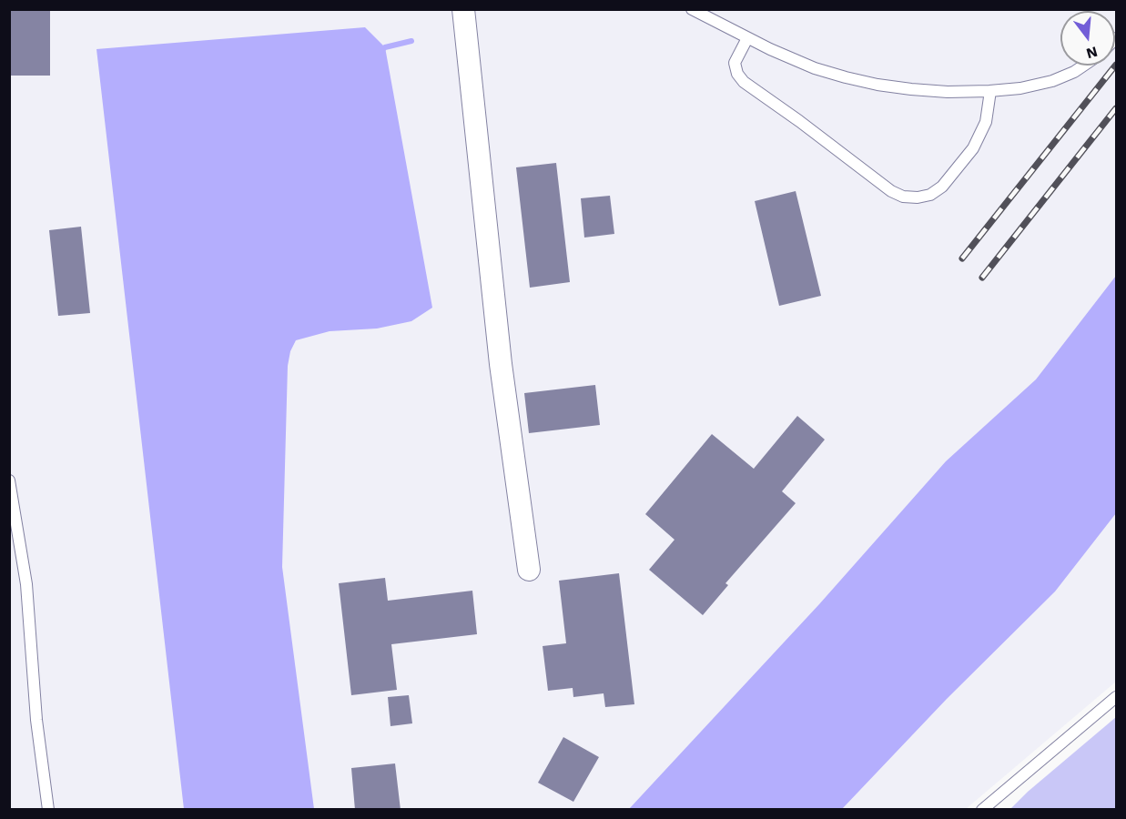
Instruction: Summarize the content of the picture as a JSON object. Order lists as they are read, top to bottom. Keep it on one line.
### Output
{"north":"bottom"}
